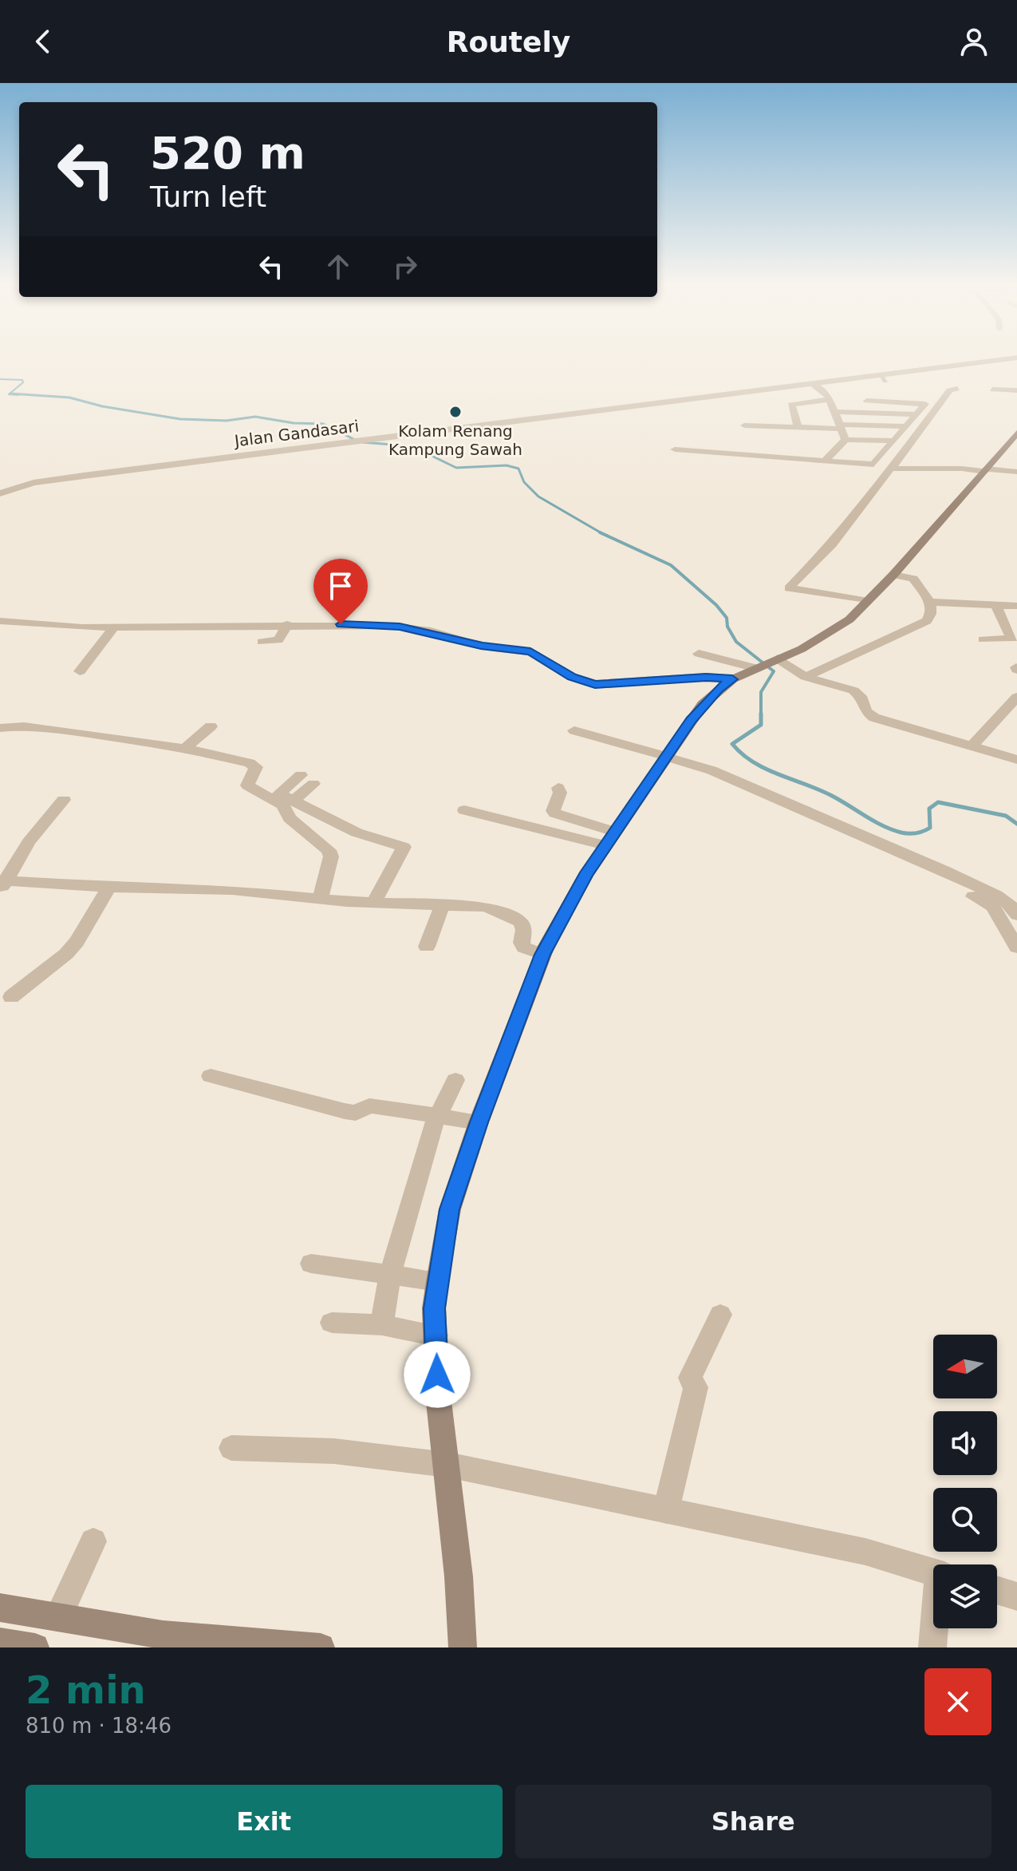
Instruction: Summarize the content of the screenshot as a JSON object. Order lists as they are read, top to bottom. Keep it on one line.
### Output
{"streets":{"street":["Jalan Gandasari"]},"places":["Kolam Renang Kampung Sawah"],"north":"left","page":{"header":"Routely","turn":["520 m","Turn left"],"heading":["2 min","810 m · 18:46"],"buttons":["Exit","Share"]}}
